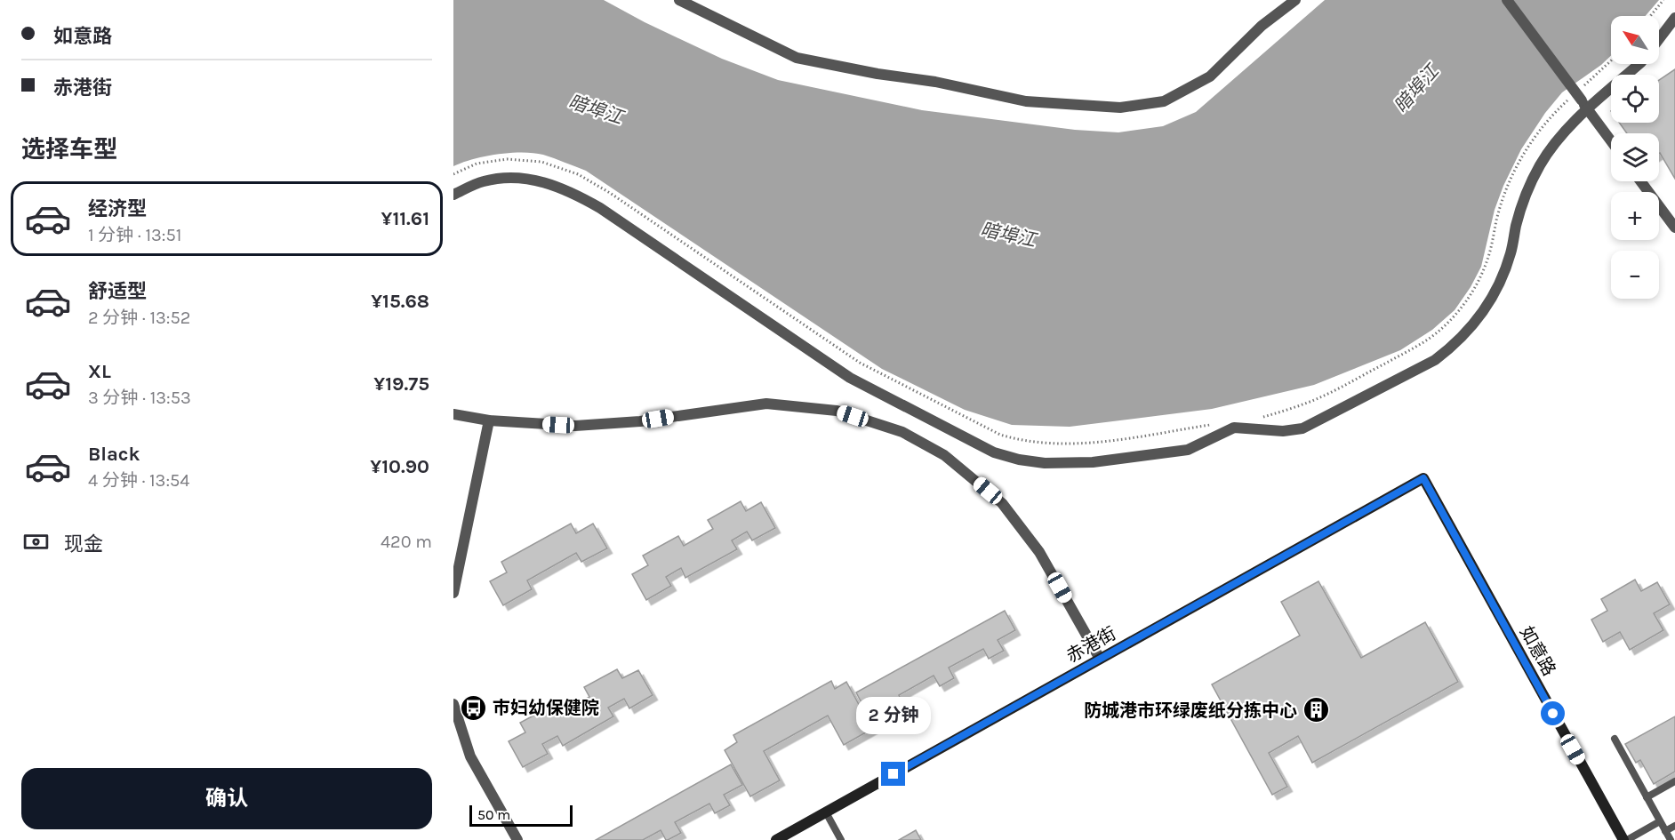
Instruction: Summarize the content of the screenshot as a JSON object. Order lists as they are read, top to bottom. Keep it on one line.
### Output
{"streets":{"street":["赤港街","如意路"]},"crossings":[["赤港街","如意路"]],"water":["暗埠江"],"places":{"bus stop":["巿妇幼保健院"],"building":["防城港市环绿废纸分拣中心"]},"scale_bar":"50 m","north":"top left","page":{"banner":["如意路","赤港街"],"map_buttons":["+","−"],"heading":"选择车型","list":[{"name":"经济型","note":"1 分钟 · 13:51","value":"¥11.61"},{"name":"舒适型","note":"2 分钟 · 13:52","value":"¥15.68"},{"name":"XL","note":"3 分钟 · 13:53","value":"¥19.75"},{"name":"Black","note":"4 分钟 · 13:54","value":"¥10.90"}],"pay":["现金","420 m"],"bubble":"2 分钟","buttons":"确认","scale":"50 m"}}
